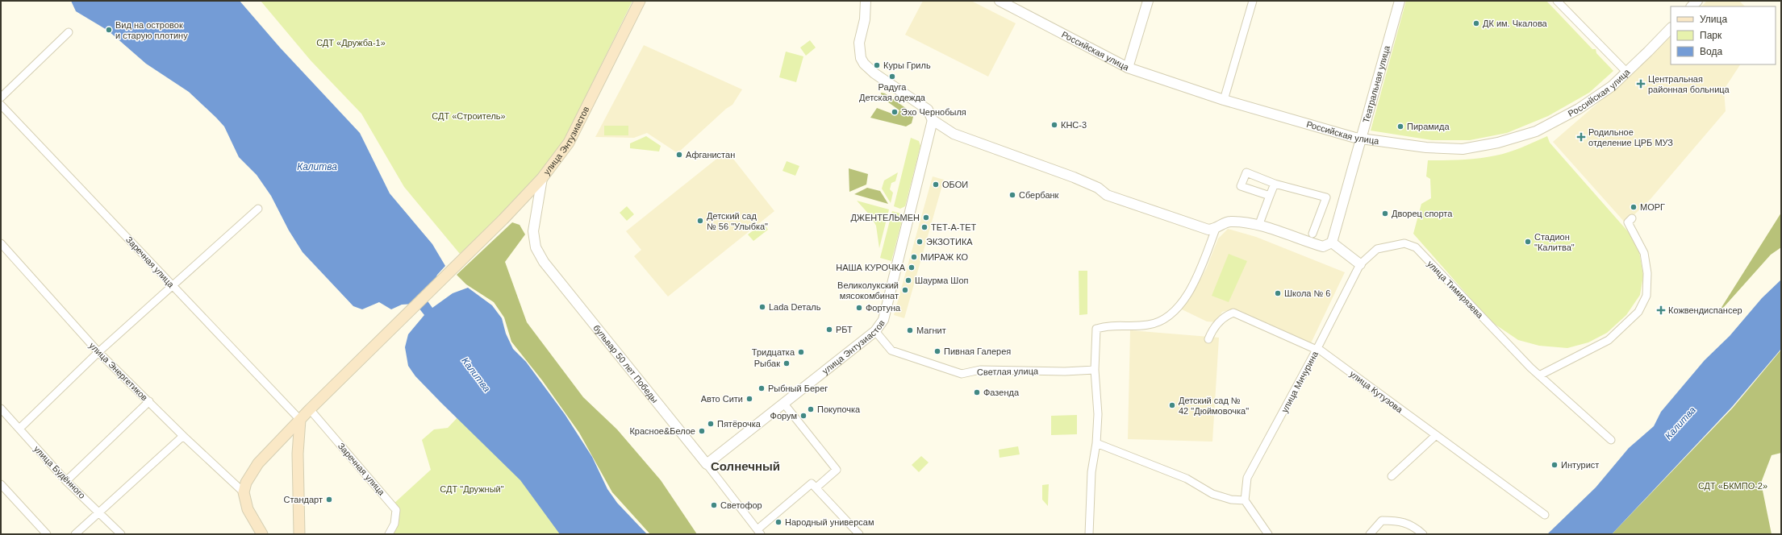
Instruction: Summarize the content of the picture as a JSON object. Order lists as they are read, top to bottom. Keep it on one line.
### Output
{"streets":{"main road":["улица Энтузиастов"],"street":["Российская улица","Театральная улица","Заречная улица","улица Тимирязева","бульвар 50 лет Победы","улица Энергетиков","Светлая улица","улица Мичурина","улица Кутузова","улица Будённого"]},"crossings":[["Российская улица","Театральная улица"],["улица Энтузиастов","Заречная улица"],["улица Энтузиастов","бульвар 50 лет Победы"],["улица Энтузиастов","улица Энергетиков"],["улица Энтузиастов","Светлая улица"],["улица Тимирязева","улица Мичурина"],["улица Мичурина","улица Кутузова"]],"districts":["Солнечный"],"water":["Калитва"],"parks":["СДТ «Дружба-1»","СДТ «Строитель»","СДТ «БКМПО-2»","СДТ \"Дружный\""],"places":{"other":["ДК им. Чкалова","Вид на островок и старую плотину","Куры Гриль","Радуга Детская одежда","Эхо Чернобыля","КНС-3","Пирамида","Афганистан","ОБОИ","Сбербанк","МОРГ","Дворец спорта","ДЖЕНТЕЛЬМЕН","Детский сад № 56 \"Улыбка\"","ТЕТ-А-ТЕТ","ЭКЗОТИКА","Стадион \"Калитва\"","МИРАЖ КО","НАША КУРОЧКА","Шаурма Шоп","Великолукский мясокомбинат","Школа № 6","Lada Dеталь","Фортуна","РБТ","Магнит","Пивная Галерея","Тридцатка","Рыбак","Рыбный Берег","Фазенда","Авто Сити","Детский сад № 42 \"Дюймовочка\"","Покупочка","Форум","Пятёрочка","Красное&Белое","Интурист","Стандарт","Светофор","Народный универсам"],"health":["Центральная районная больница","Родильное отделение ЦРБ МУЗ","Кожвендиспансер"]},"legend":["Улица","Парк","Вода"]}
